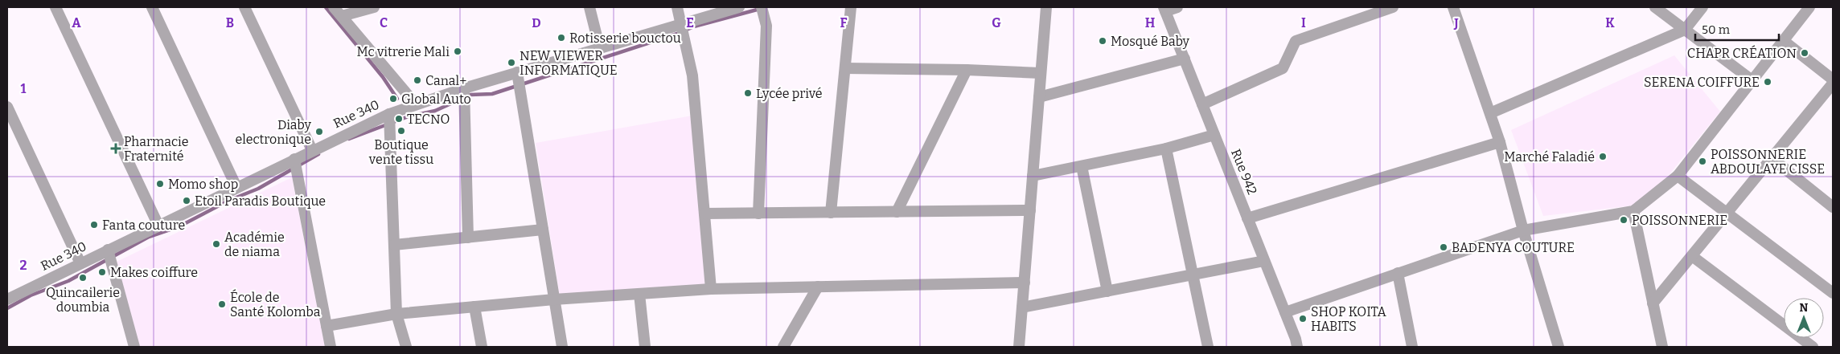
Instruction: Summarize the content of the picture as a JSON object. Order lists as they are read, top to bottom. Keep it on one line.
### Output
{"streets":{"street":["Rue 340","Rue 942"]},"places":{"other":["Rotisserie bouctou","Mosqué Baby","Mc vitrerie Mali","CHAPR CRÉATION","NEW VIEWER INFORMATIQUE","Canal+","SERENA COIFFURE","Lycée privé","Global Auto","TECNO","Boutique vente tissu","Diaby electronique","Marché Faladié","POISSONNERIE ABDOULAYE CISSE","Momo shop","Etoil Paradis Boutique","POISSONNERIE","Fanta couture","Académie de niama","BADENYA COUTURE","Makes coiffure","Quincailerie doumbia","École de Santé Kolomba","SHOP KOITA HABITS"],"health":["Pharmacie Fraternité"]},"scale_bar":"50 m","north":"top","grid":{"columns":["A","B","C","D","E","F","G","H","I","J","K"],"rows":["1","2"]}}
